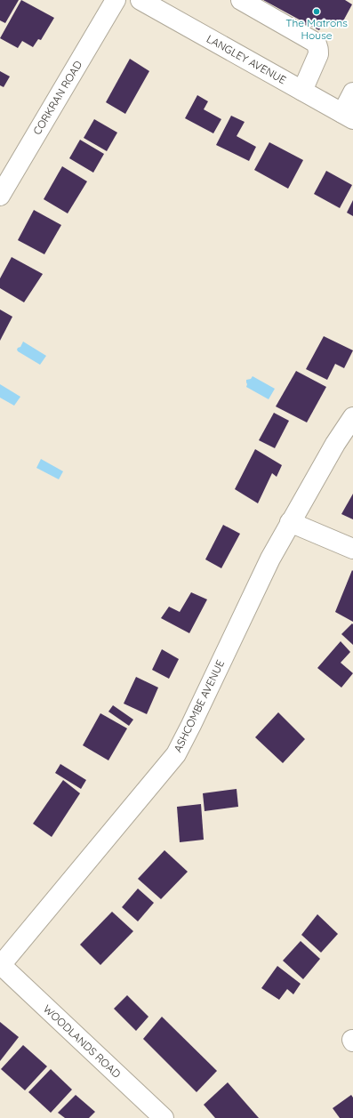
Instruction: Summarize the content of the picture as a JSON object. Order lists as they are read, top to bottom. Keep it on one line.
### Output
{"streets":{"street":["LANGLEY AVENUE","CORKRAN ROAD","ASHCOMBE AVENUE","WOODLANDS ROAD"]},"crossings":[["ASHCOMBE AVENUE","WOODLANDS ROAD"]],"places":["The Matrons House"]}
